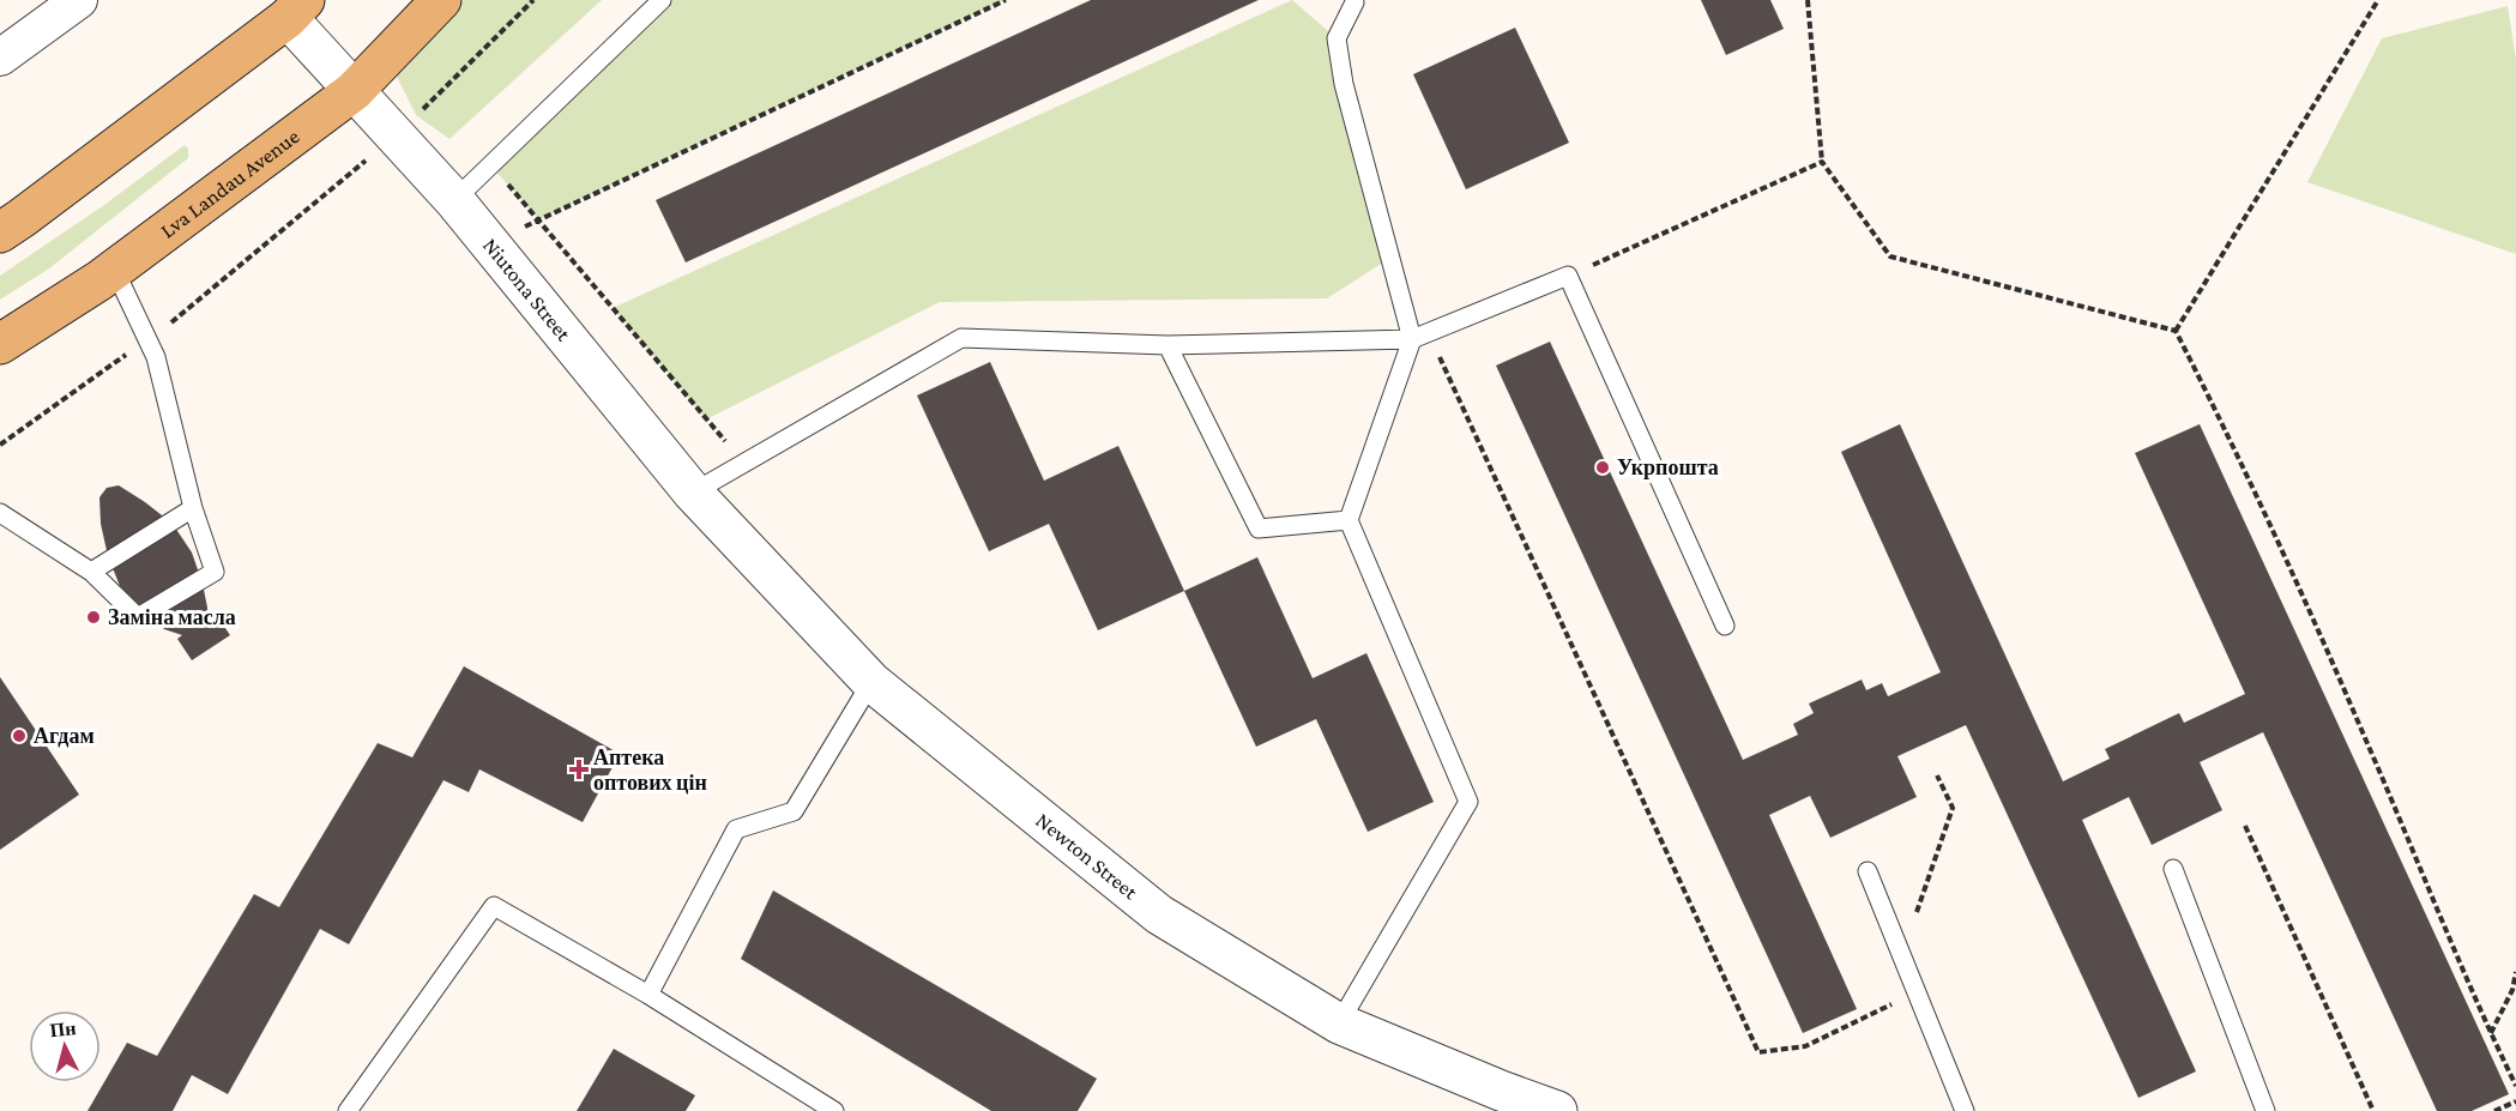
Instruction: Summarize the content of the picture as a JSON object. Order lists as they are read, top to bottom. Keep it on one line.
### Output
{"streets":{"main road":["Lva Landau Avenue"],"street":["Niutona Street","Newton Street"]},"crossings":[["Lva Landau Avenue","Niutona Street"],["Niutona Street","Newton Street"]],"places":{"other":["Укрпошта","Заміна масла","Агдам"],"health":["Аптека оптових цін"]},"north":"top"}
